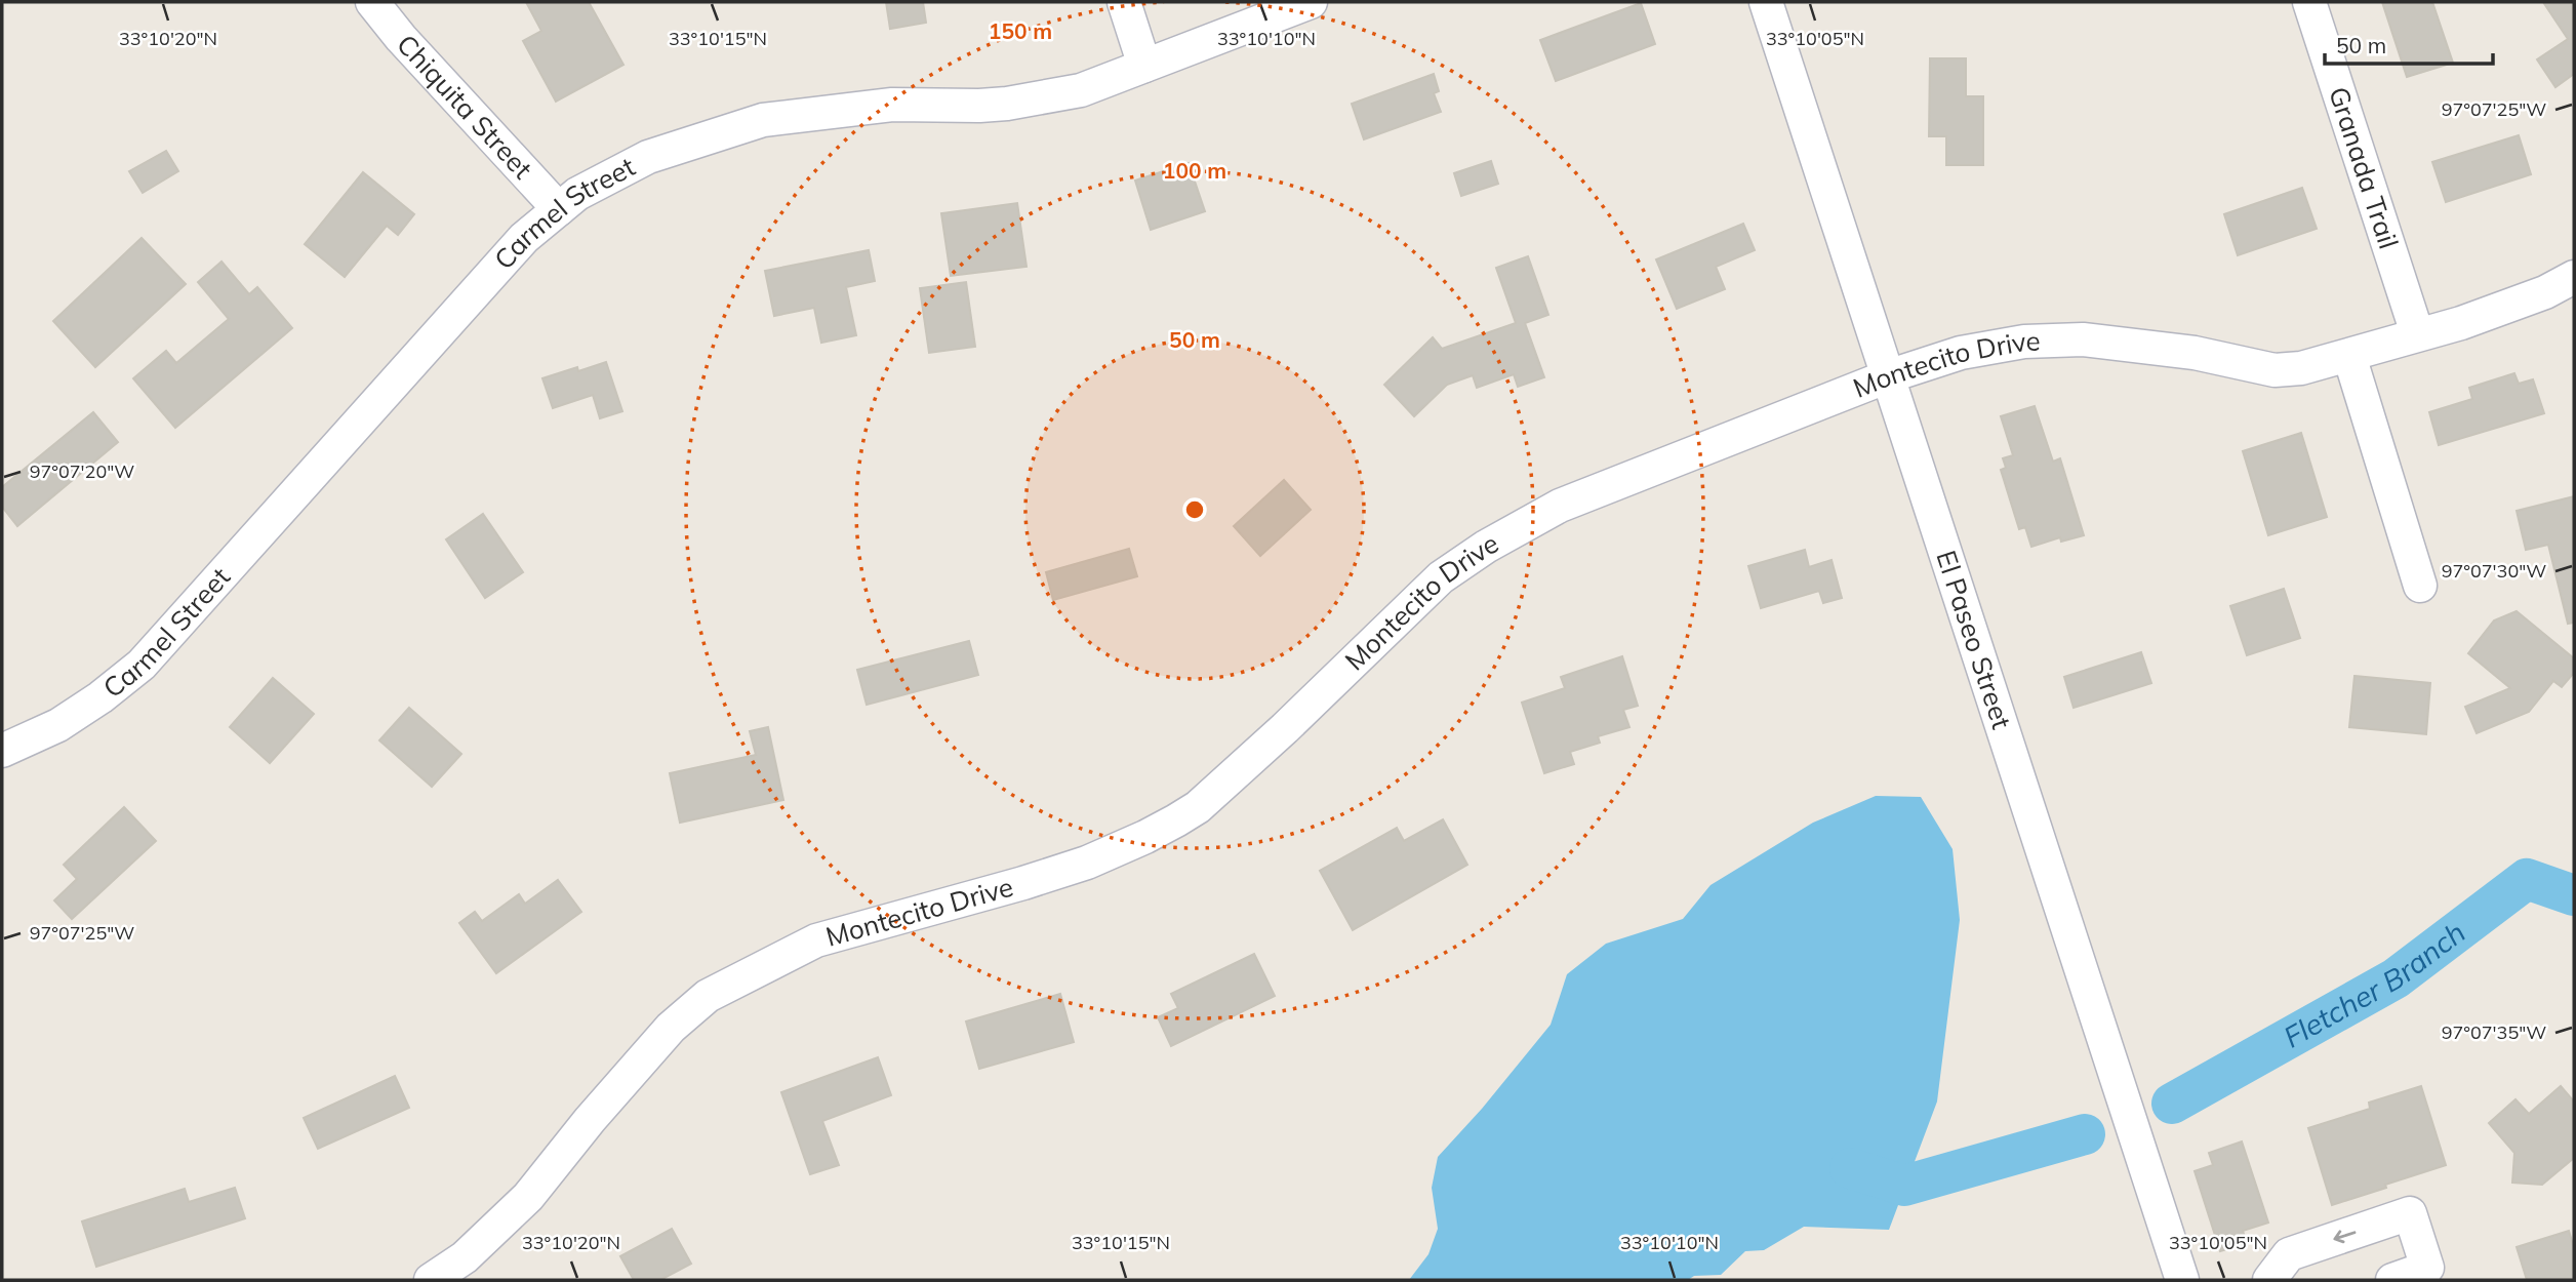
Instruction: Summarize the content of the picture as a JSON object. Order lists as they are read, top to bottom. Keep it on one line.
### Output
{"streets":{"street":["Chiquita Street","Granada Trail","Carmel Street","Montecito Drive","El Paseo Street"]},"crossings":[["Chiquita Street","Carmel Street"],["Granada Trail","Montecito Drive"],["Montecito Drive","El Paseo Street"]],"water":["Fletcher Branch"],"scale_bar":"50 m","coordinates":["33°10'20\"N","33°10'15\"N","33°10'10\"N","33°10'05\"N","97°07'25\"W","97°07'20\"W","97°07'30\"W","97°07'35\"W"],"rings":["150 m","100 m","50 m"]}
